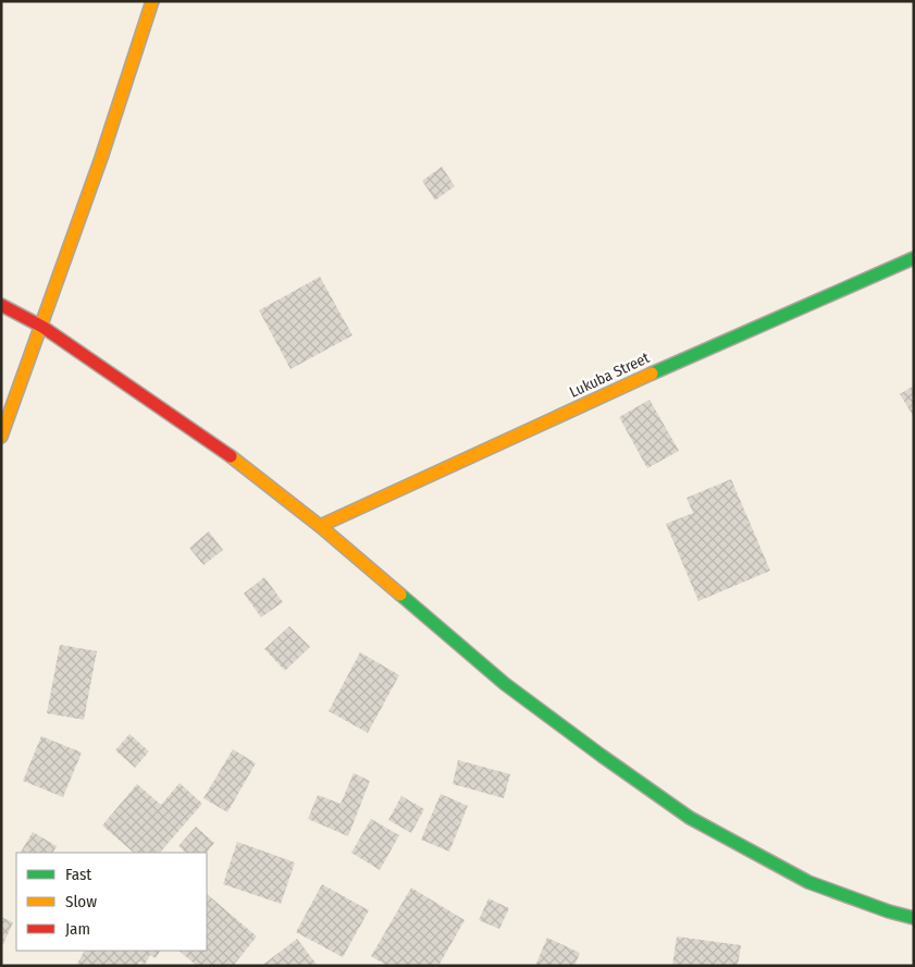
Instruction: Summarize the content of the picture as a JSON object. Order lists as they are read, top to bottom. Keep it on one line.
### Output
{"streets":{"street":["Lukuba Street"]},"legend":["Fast","Slow","Jam"]}
